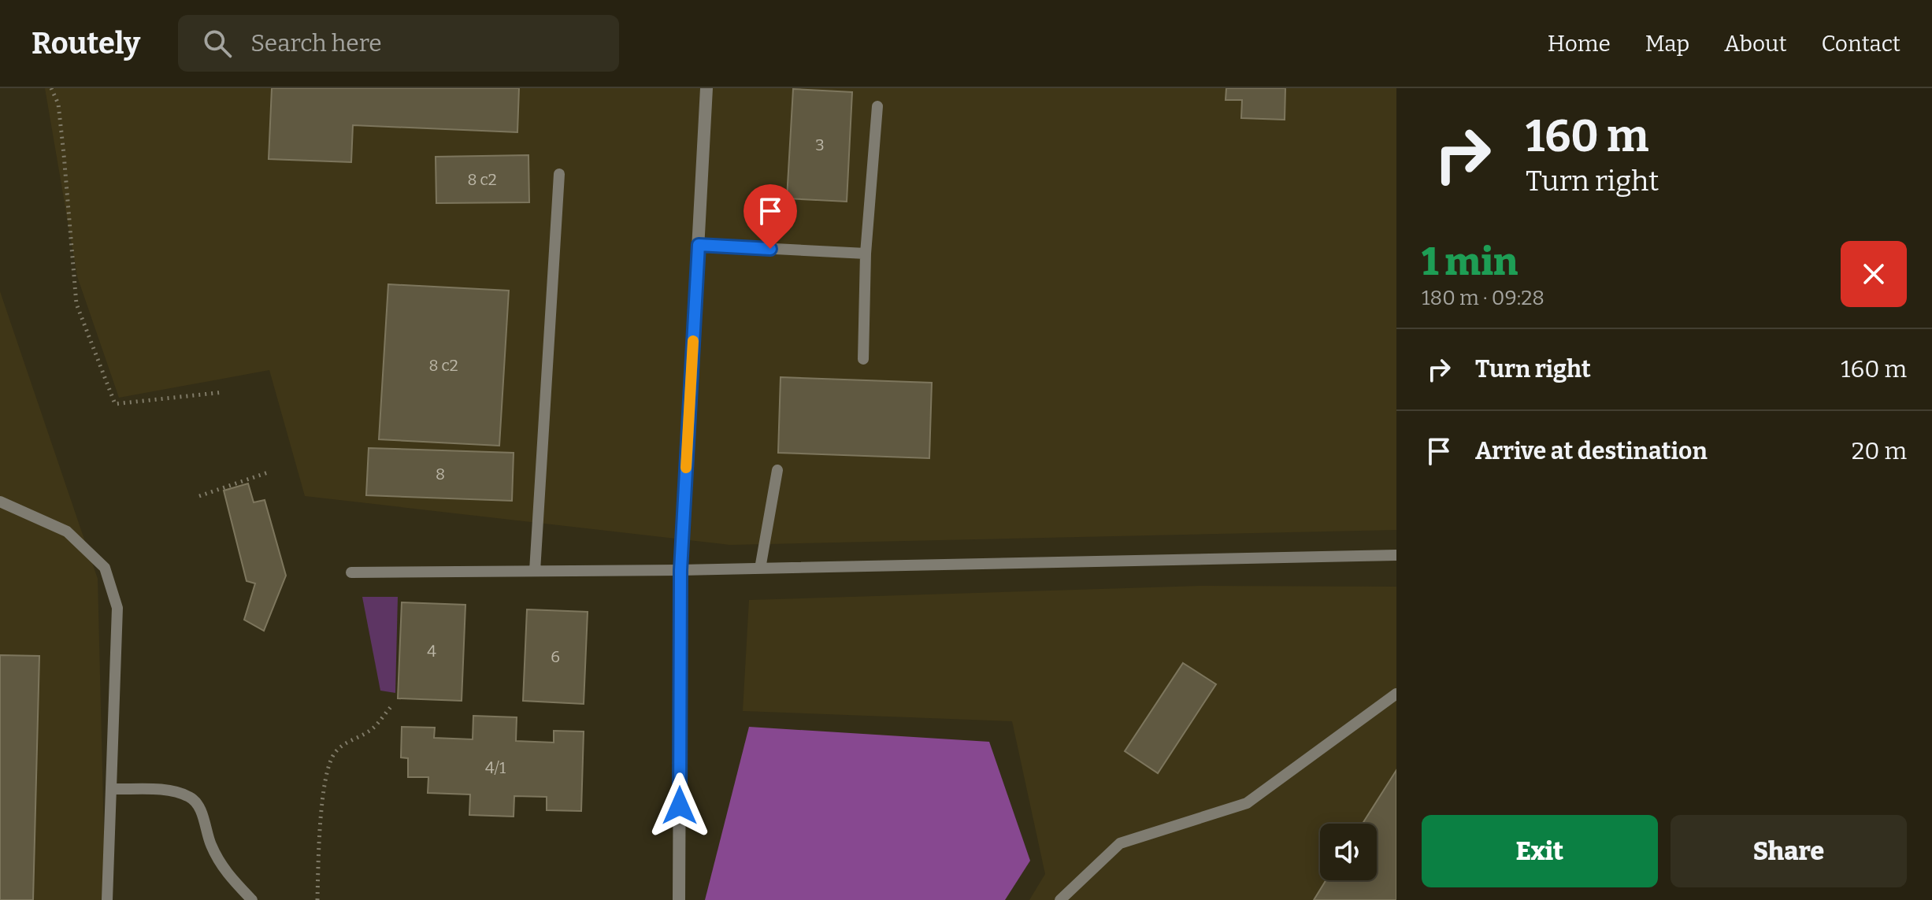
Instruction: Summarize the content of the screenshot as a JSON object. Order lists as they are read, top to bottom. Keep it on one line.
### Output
{"house_numbers":["3","8 с2","8 с2","8","4","6","4/1"],"page":{"header":"Routely","search":"Search here","nav":["Home","Map","About","Contact"],"turn":["160 m","Turn right"],"heading":["1 min","180 m · 09:28"],"list":[{"name":"Turn right","value":"160 m"},{"name":"Arrive at destination","value":"20 m"}],"buttons":["Exit","Share"]}}
